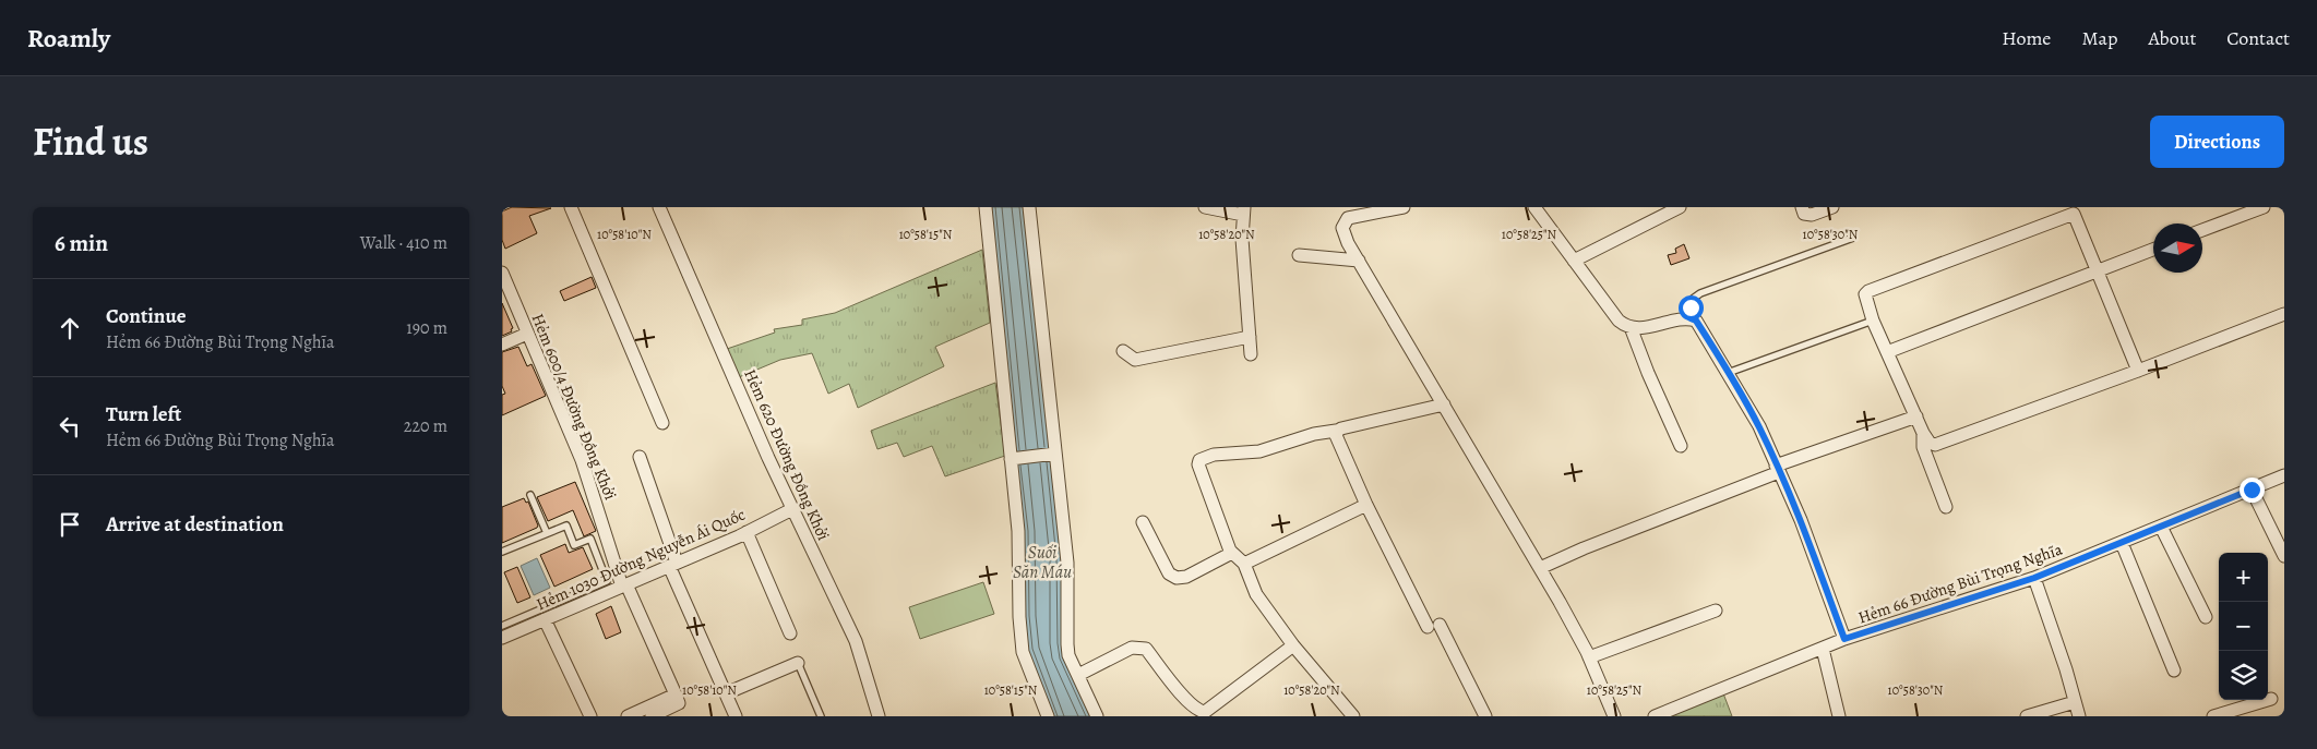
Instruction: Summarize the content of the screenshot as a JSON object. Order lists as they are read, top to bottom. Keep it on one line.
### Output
{"streets":{"street":["Hẻm 600/4 Đường Đồng Khởi","Hẻm 620 Đường Đồng Khởi","Hẻm 1030 Đường Nguyễn Ái Quốc","Hẻm 66 Đường Bùi Trọng Nghĩa"]},"crossings":[["Hẻm 600/4 Đường Đồng Khởi","Hẻm 1030 Đường Nguyễn Ái Quốc"],["Hẻm 620 Đường Đồng Khởi","Hẻm 1030 Đường Nguyễn Ái Quốc"]],"water":["Suối Săn Máu"],"north":"right","page":{"header":"Roamly","nav":["Home","Map","About","Contact"],"title":"Find us","buttons":"Directions","heading":["6 min","Walk · 410 m"],"list":[["Continue","Hẻm 66 Đường Bùi Trọng Nghĩa","190 m"],["Turn left","Hẻm 66 Đường Bùi Trọng Nghĩa","220 m"],"Arrive at destination"],"map_buttons":["+","−"]},"coordinates":["10°58'10\"N","10°58'15\"N","10°58'20\"N","10°58'25\"N","10°58'30\"N"]}
